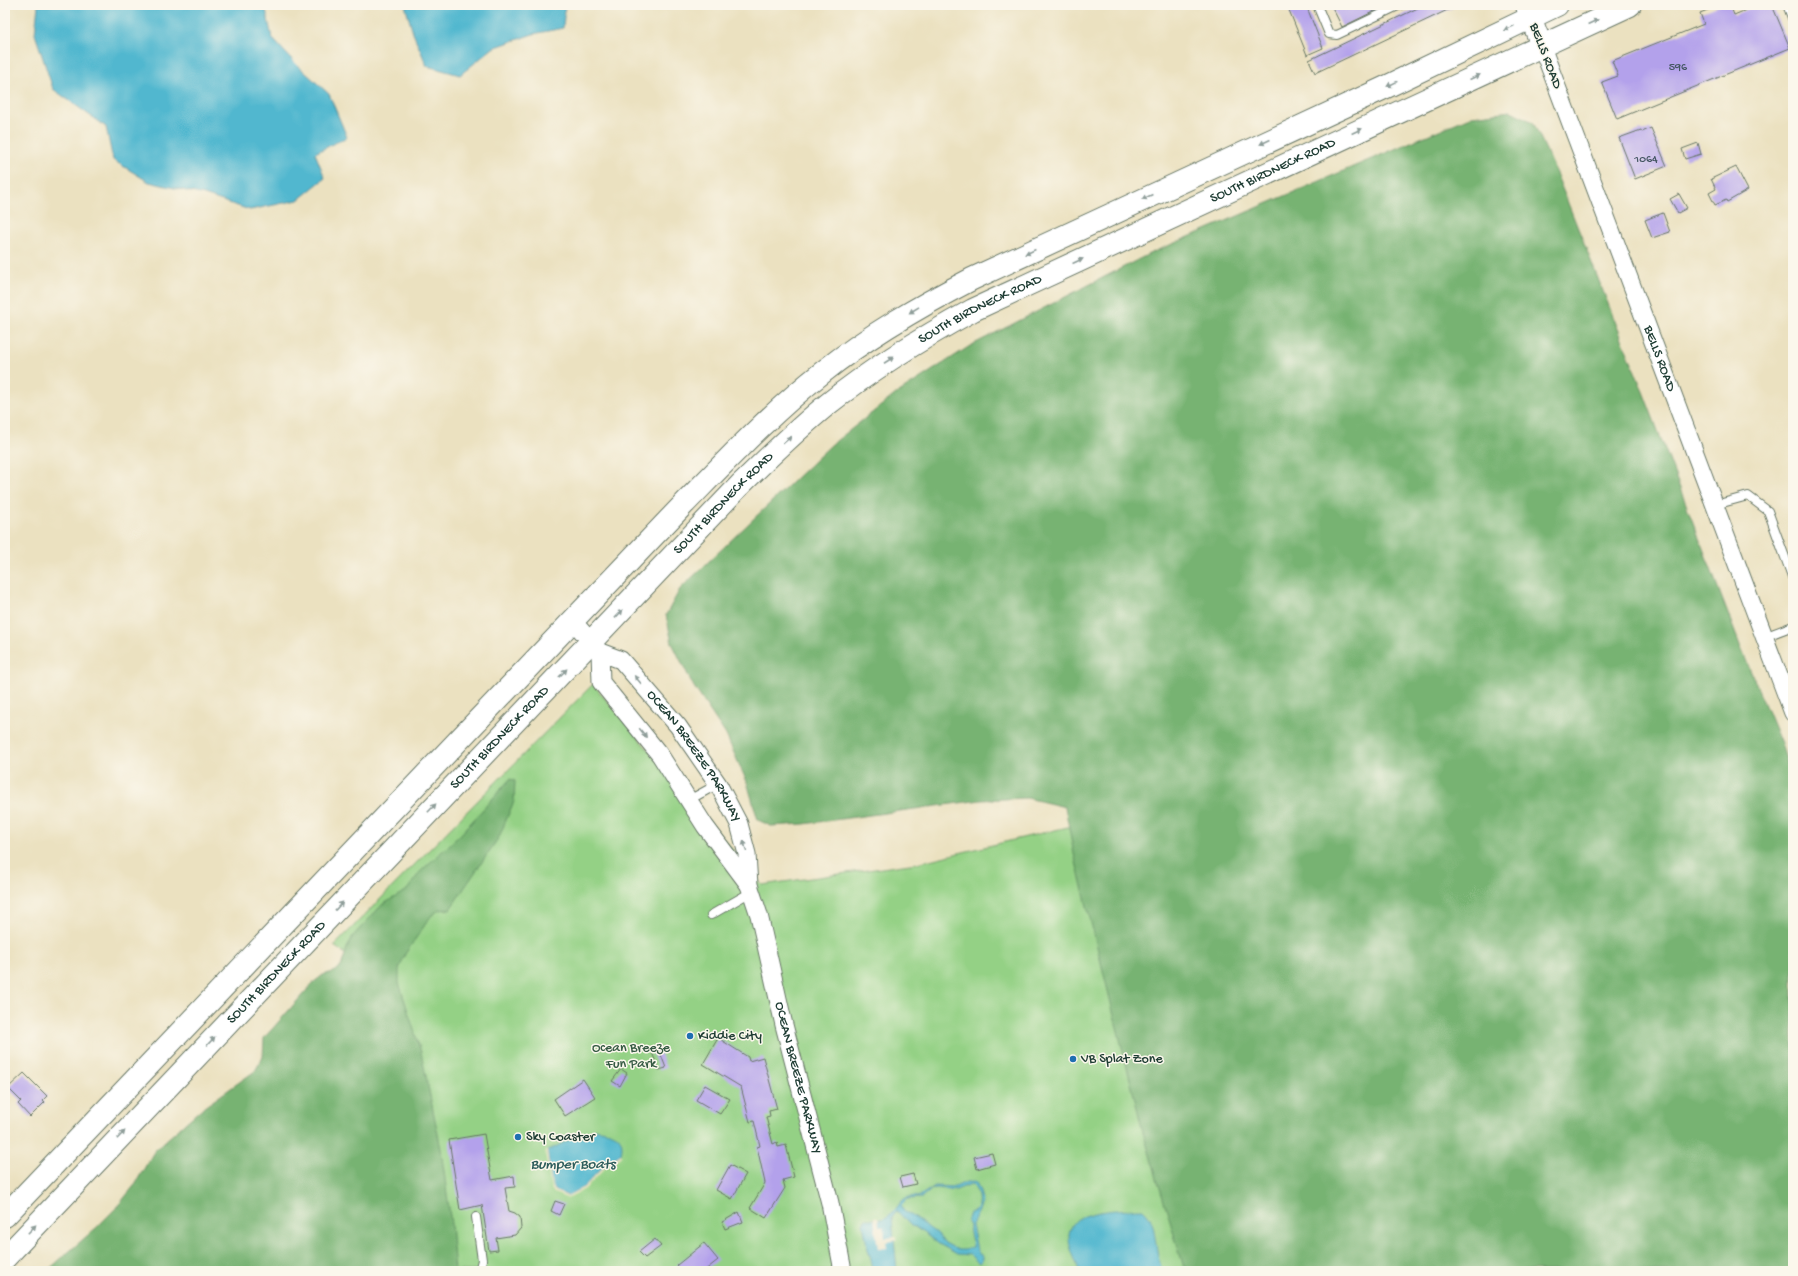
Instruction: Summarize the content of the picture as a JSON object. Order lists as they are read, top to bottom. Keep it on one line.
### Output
{"streets":{"main road":["SOUTH BIRDNECK ROAD"],"street":["BELLS ROAD","OCEAN BREEZE PARKWAY"]},"crossings":[["BELLS ROAD","SOUTH BIRDNECK ROAD"],["SOUTH BIRDNECK ROAD","OCEAN BREEZE PARKWAY"]],"water":["Bumper Boats"],"parks":["Ocean Breeze Fun Park"],"places":["Kiddie City","VB Splat Zone","Sky Coaster"],"house_numbers":["596","1064"]}
